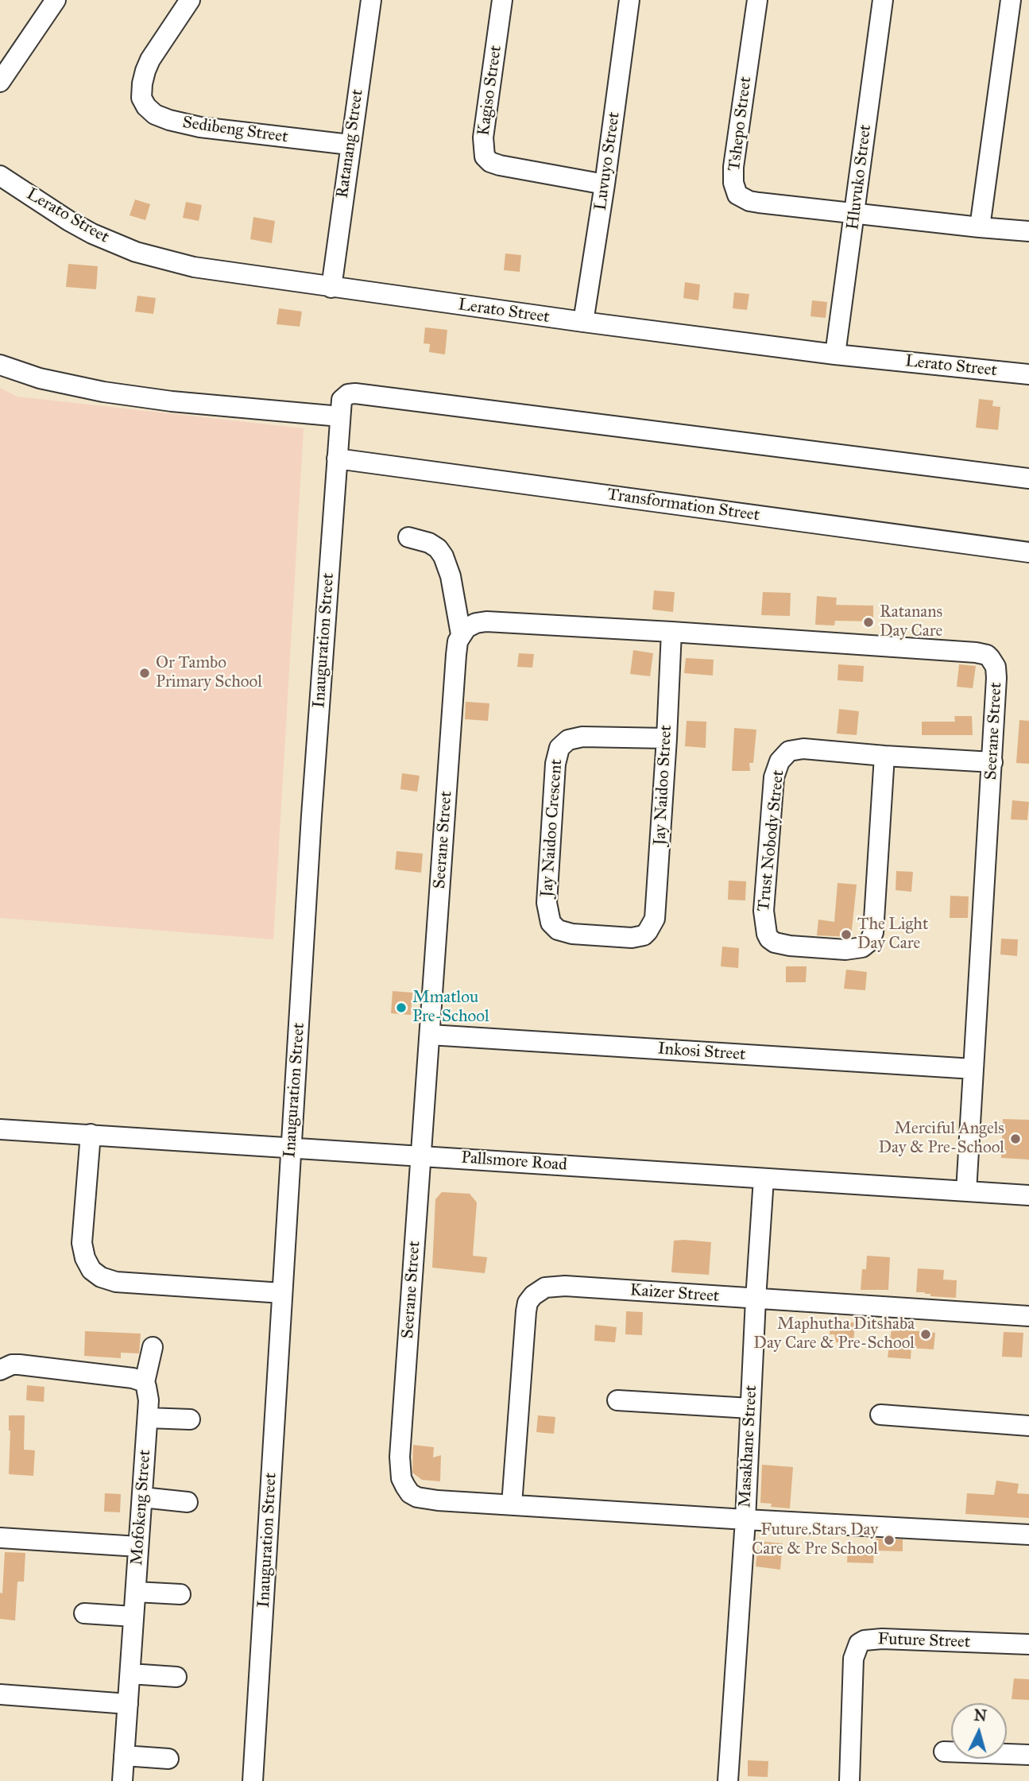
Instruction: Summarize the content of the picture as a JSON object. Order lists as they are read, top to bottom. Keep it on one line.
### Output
{"streets":{"street":["Kagiso Street","Tshepo Street","Sedibeng Street","Ratanang Street","Luvuyo Street","Hluvuko Street","Lerato Street","Transformation Street","Inauguration Street","Seerane Street","Jay Naidoo Street","Jay Naidoo Crescent","Trust Nobody Street","Inkosi Street","Pallsmore Road","Kaizer Street","Masakhane Street","Mofokeng Street","Future Street"]},"crossings":[["Kagiso Street","Luvuyo Street"],["Tshepo Street","Hluvuko Street"],["Sedibeng Street","Ratanang Street"],["Ratanang Street","Lerato Street"],["Luvuyo Street","Lerato Street"],["Hluvuko Street","Lerato Street"],["Transformation Street","Inauguration Street"],["Inauguration Street","Pallsmore Road"],["Seerane Street","Jay Naidoo Street"],["Seerane Street","Trust Nobody Street"],["Seerane Street","Inkosi Street"],["Seerane Street","Pallsmore Road"],["Seerane Street","Kaizer Street"],["Seerane Street","Masakhane Street"],["Jay Naidoo Street","Jay Naidoo Crescent"],["Pallsmore Road","Masakhane Street"],["Kaizer Street","Masakhane Street"]],"places":["Ratanans Day Care","Or Tambo Primary School","The Light Day Care","Mmatlou Pre-School","Merciful Angels Day & Pre-School","Maphutha Ditshaba Day Care & Pre-School","Future Stars Day Care & Pre School"],"north":"top"}
